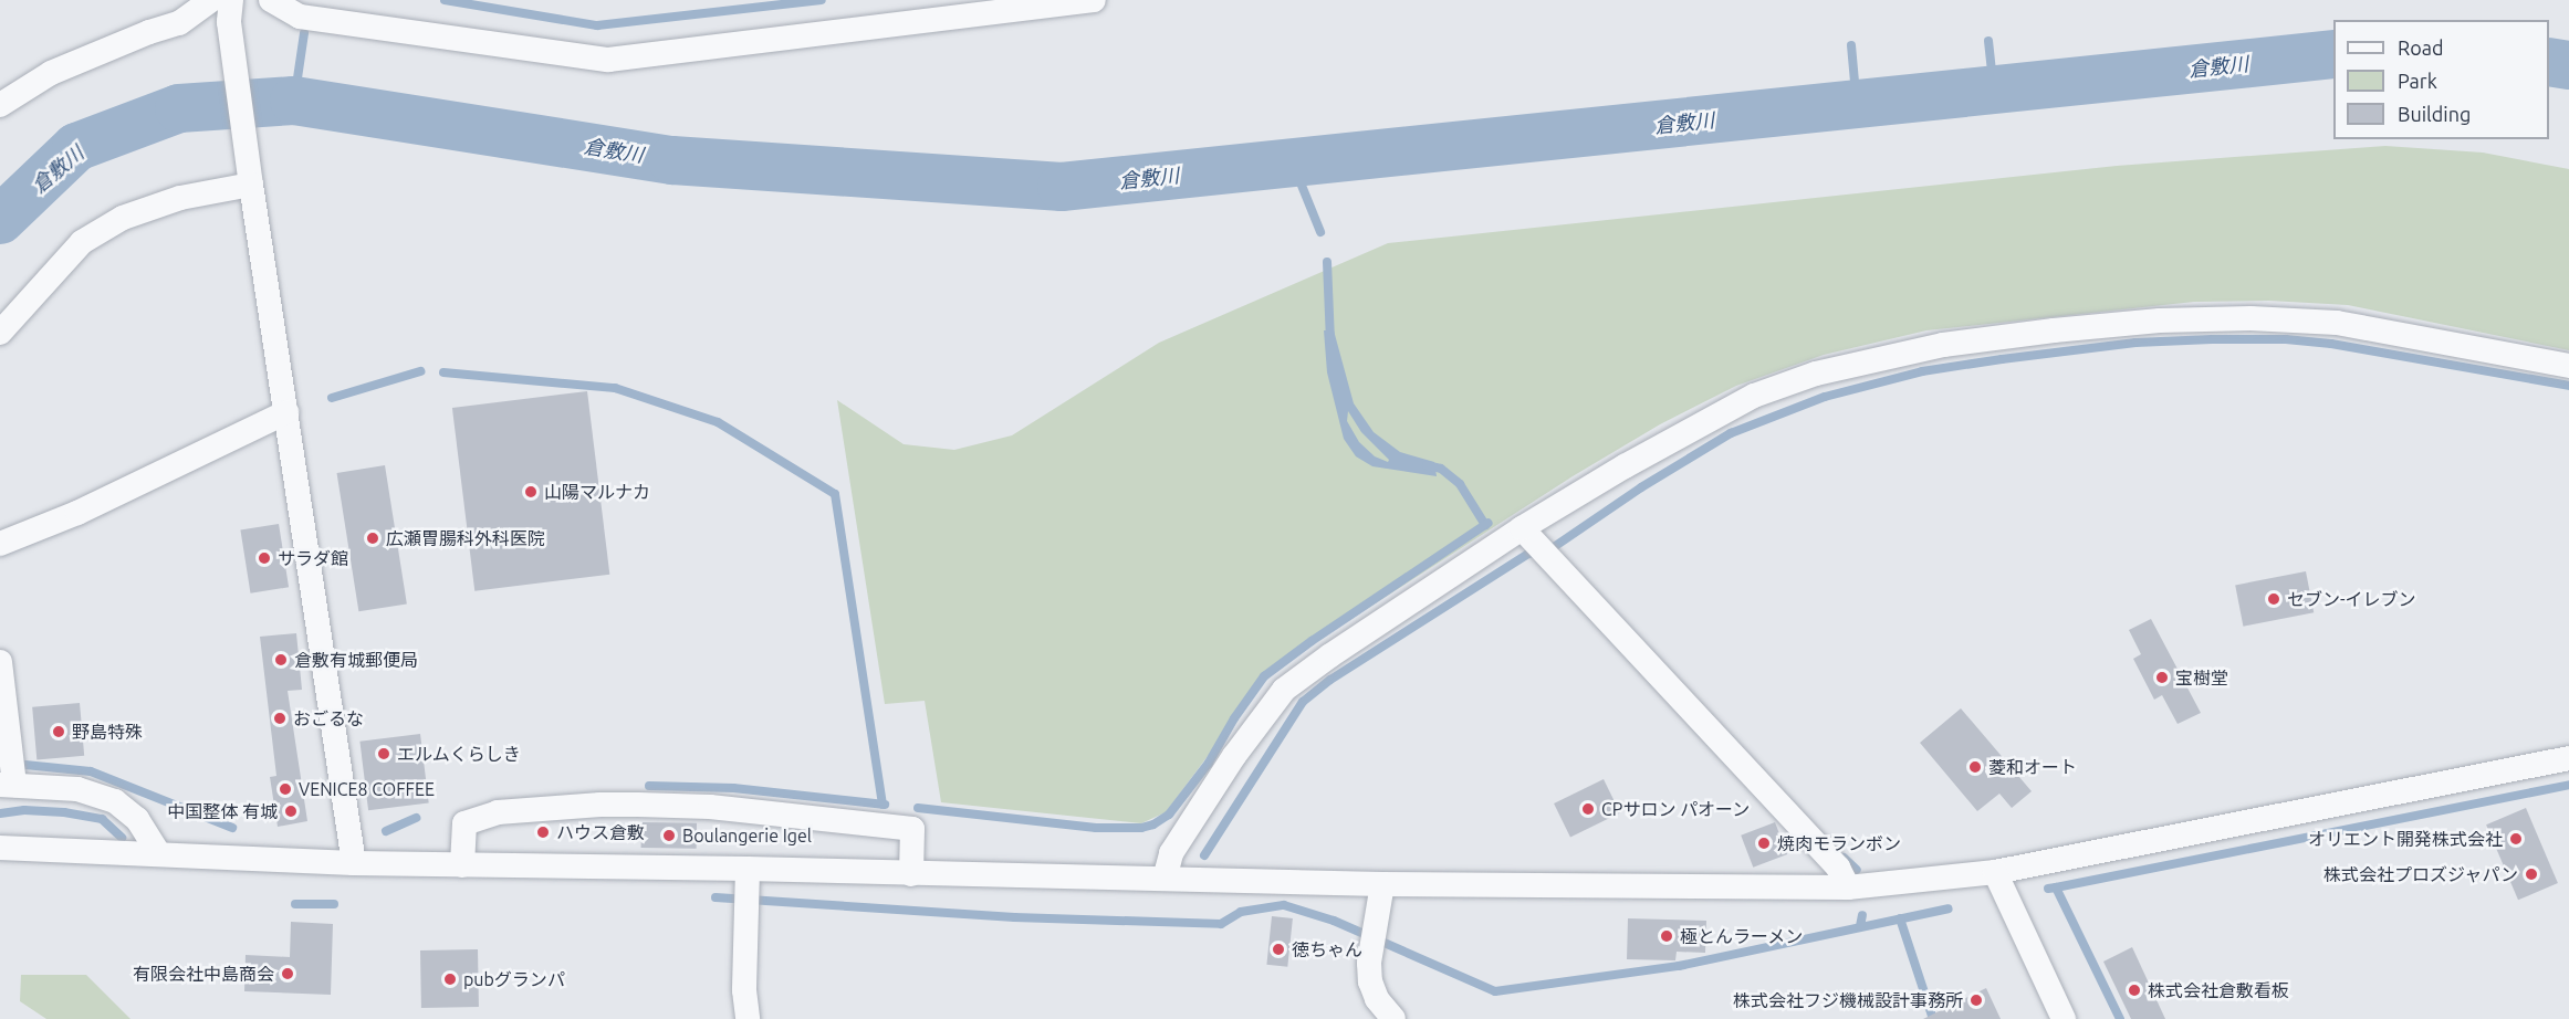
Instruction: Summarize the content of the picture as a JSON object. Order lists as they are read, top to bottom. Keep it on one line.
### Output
{"water":["倉敷川"],"places":["山陽マルナカ","広瀬胃腸科外科医院","サラダ館","セブン-イレブン","倉敷有城郵便局","宝樹堂","おごるな","野島特殊","エルムくらしき","菱和オート","VENICE8 COFFEE","CPサロン パオーン","中国整体 有城","ハウス倉敷","Boulangerie Igel","オリエント開発株式会社","焼肉モランボン","株式会社プロズジャパン","極とんラーメン","徳ちゃん","有限会社中島商会","pubグランパ","株式会社倉敷看板","株式会社フジ機械設計事務所"],"legend":["Road","Park","Building"]}
